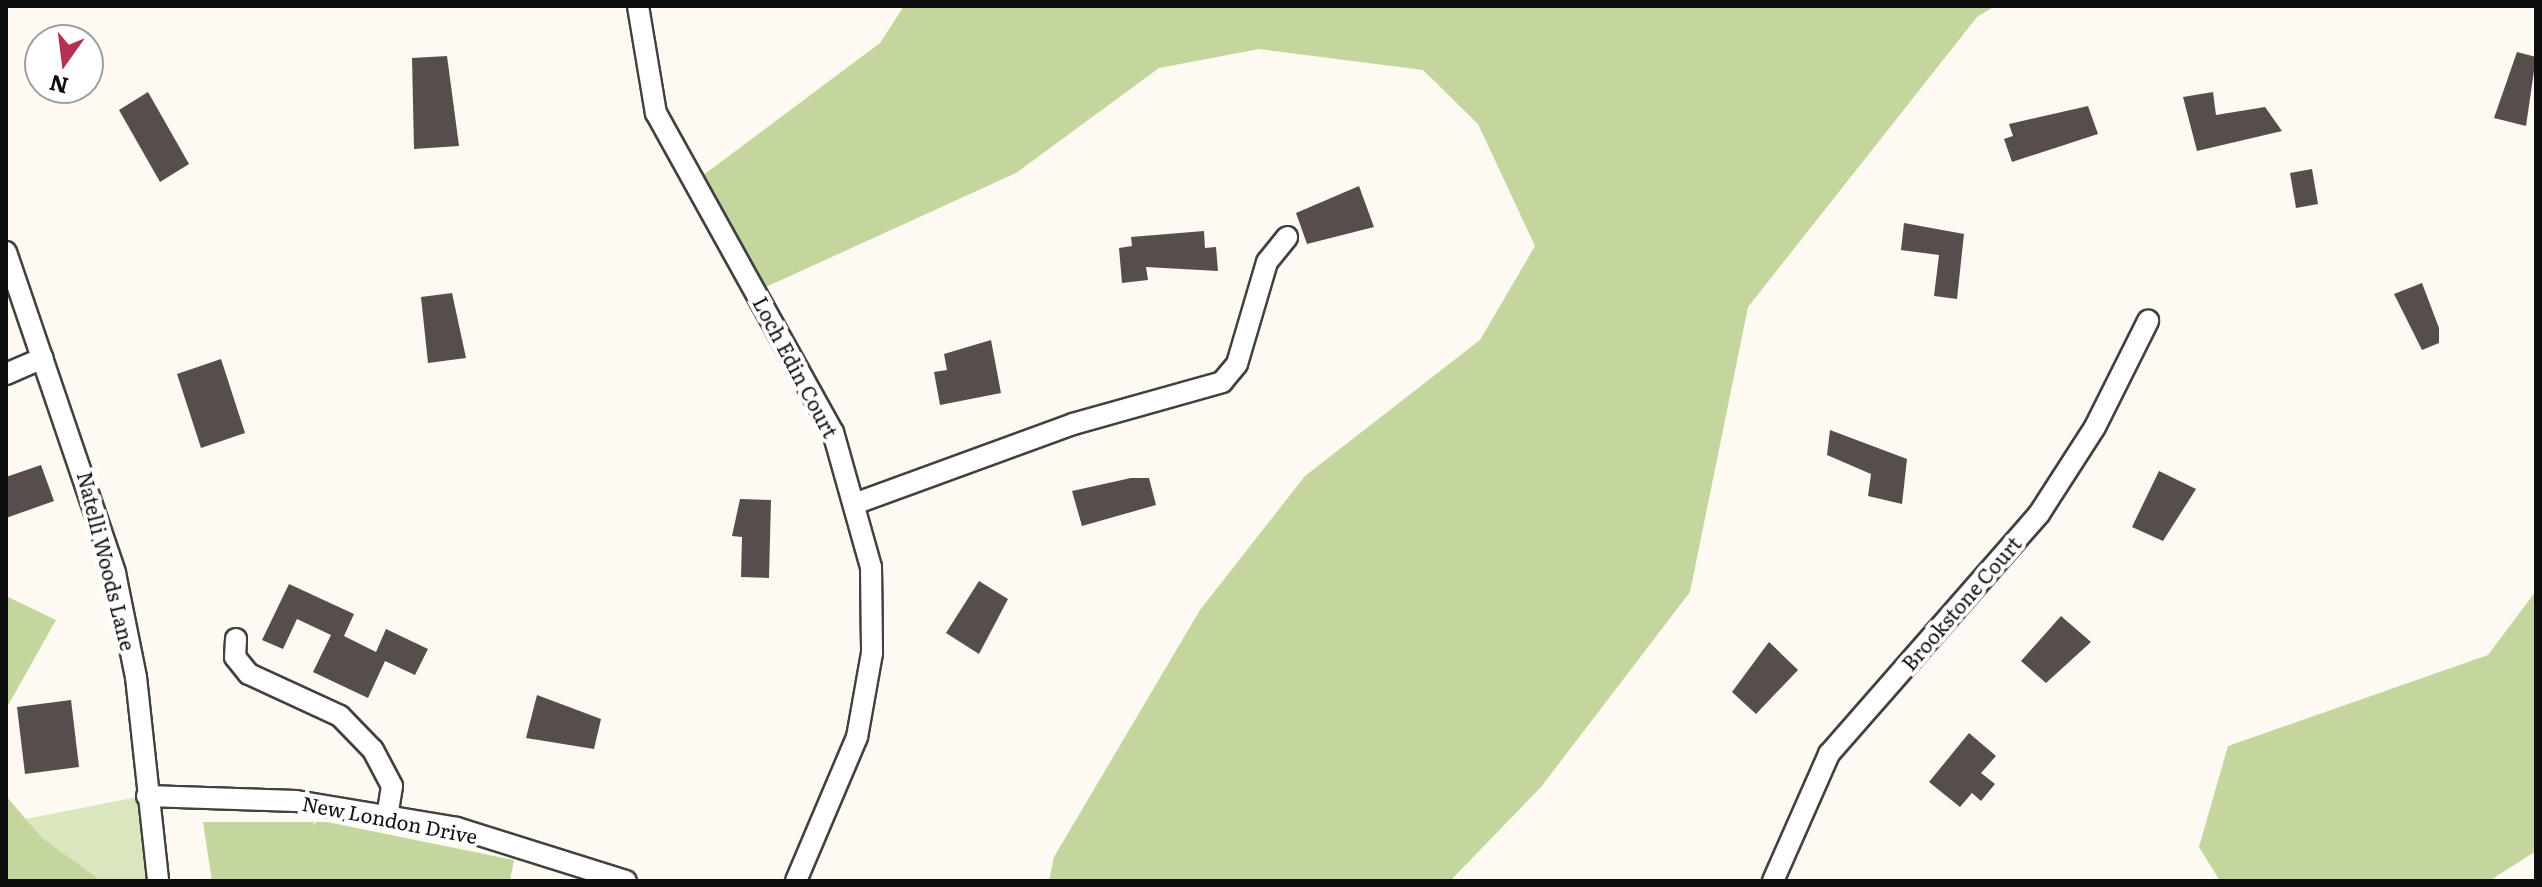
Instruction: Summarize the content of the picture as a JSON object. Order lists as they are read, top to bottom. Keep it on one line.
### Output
{"streets":{"street":["Loch Edin Court","Natelli Woods Lane","Brookstone Court","New London Drive"]},"crossings":[["Natelli Woods Lane","New London Drive"]],"north":"bottom"}
